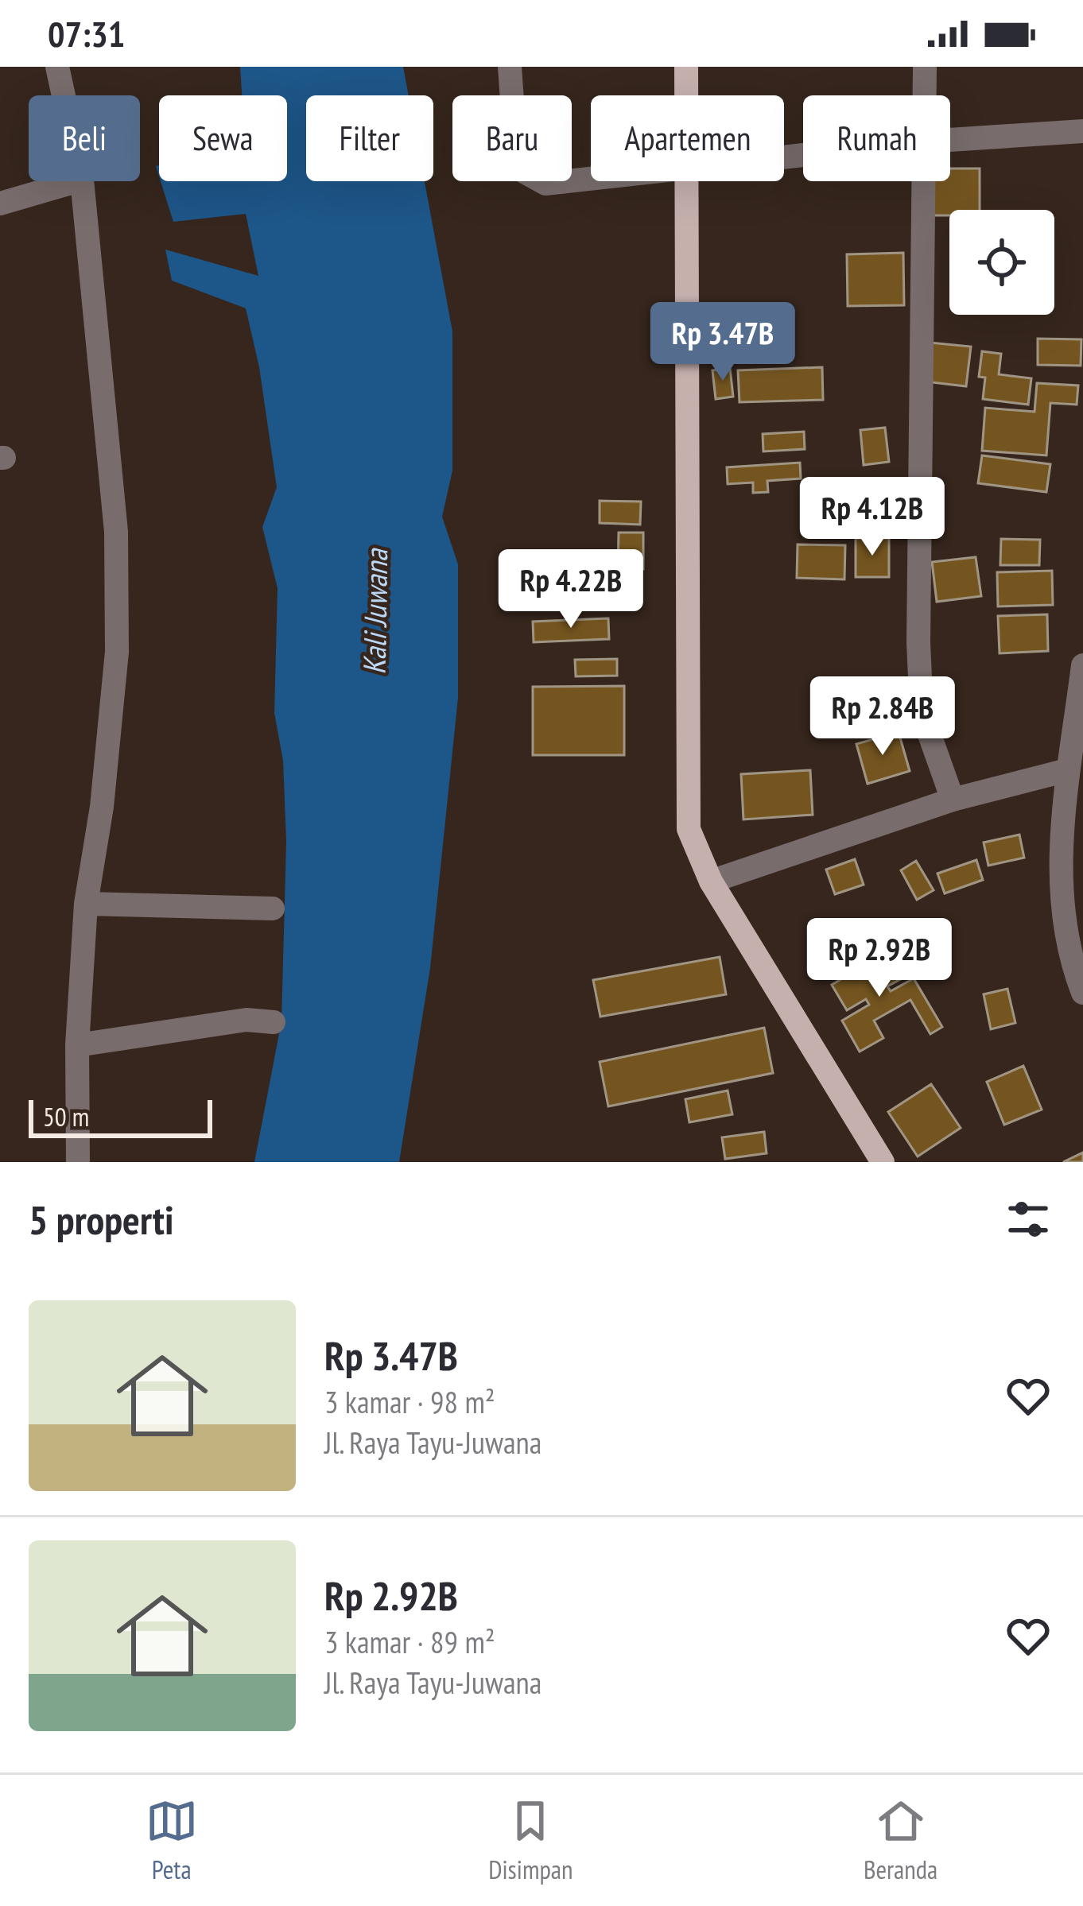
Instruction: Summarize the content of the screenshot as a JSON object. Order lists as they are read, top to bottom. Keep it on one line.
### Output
{"water":["Kali Juwana"],"scale_bar":"50 m","page":{"status":"07:31","chip":["Beli","Sewa","Filter","Baru","Apartemen","Rumah"],"price":["Rp 3.47B","Rp 4.12B","Rp 4.22B","Rp 2.84B","Rp 2.92B"],"scale":"50 m","heading":"5 properti","list":[{"name":"Rp 3.47B","note":"3 kamar · 98 m² · Jl. Raya Tayu-Juwana"},{"name":"Rp 2.92B","note":"3 kamar · 89 m² · Jl. Raya Tayu-Juwana"}],"tabs":["Peta","Disimpan","Beranda"]}}
